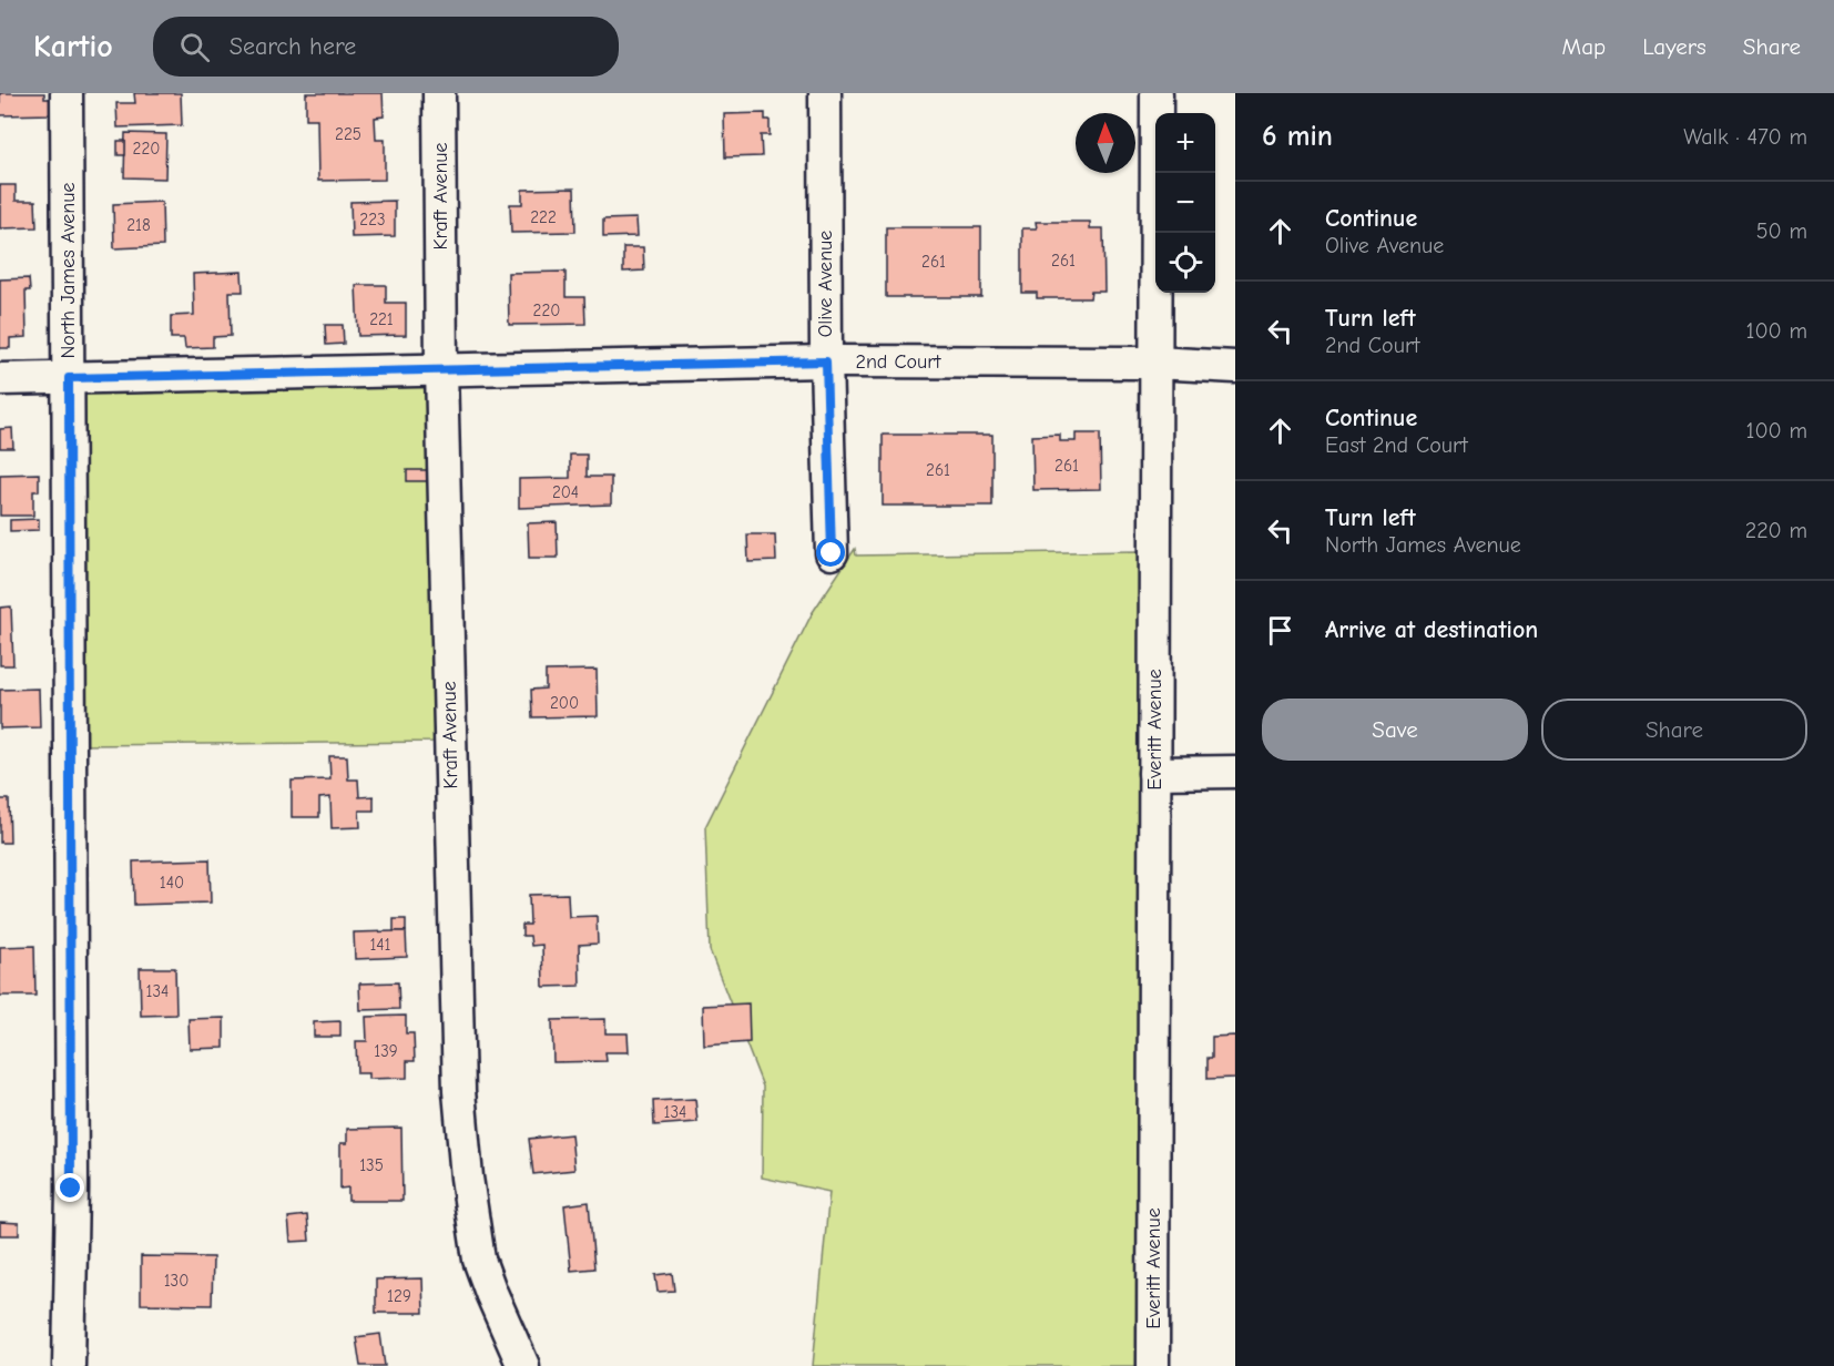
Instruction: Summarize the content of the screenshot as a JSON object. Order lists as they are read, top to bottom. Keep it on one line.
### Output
{"streets":{"street":["Kraft Avenue","North James Avenue","Olive Avenue","2nd Court","Everitt Avenue"]},"crossings":[["Kraft Avenue","2nd Court"],["North James Avenue","2nd Court"],["Olive Avenue","2nd Court"],["2nd Court","Everitt Avenue"]],"house_numbers":["225","220","222","223","218","261","261","220","221","261","261","204","200","140","141","134","139","134","135","130","129"],"north":"top","page":{"header":"Kartio","search":"Search here","nav":["Map","Layers","Share"],"heading":["6 min","Walk · 470 m"],"map_buttons":["+","−"],"list":[["Continue","Olive Avenue","50 m"],["Turn left","2nd Court","100 m"],["Continue","East 2nd Court","100 m"],["Turn left","North James Avenue","220 m"],"Arrive at destination"],"buttons":["Save","Share"]}}
